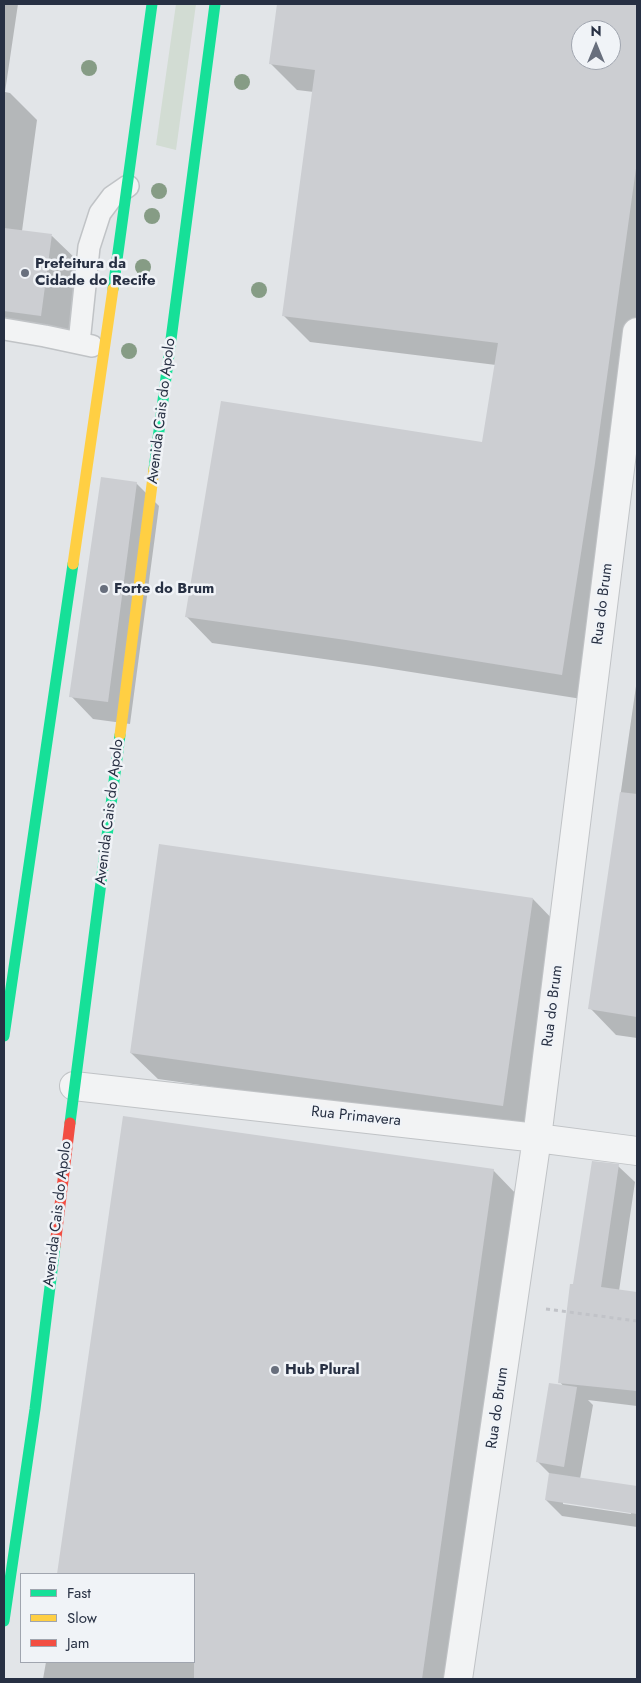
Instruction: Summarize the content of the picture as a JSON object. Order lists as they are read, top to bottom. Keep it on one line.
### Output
{"streets":{"main road":["Avenida Cais do Apolo"],"street":["Rua do Brum","Rua Primavera"]},"crossings":[["Avenida Cais do Apolo","Rua Primavera"],["Rua do Brum","Rua Primavera"]],"places":["Prefeitura da Cidade do Recife","Forte do Brum","Hub Plural"],"legend":["Fast","Slow","Jam"],"north":"top"}
